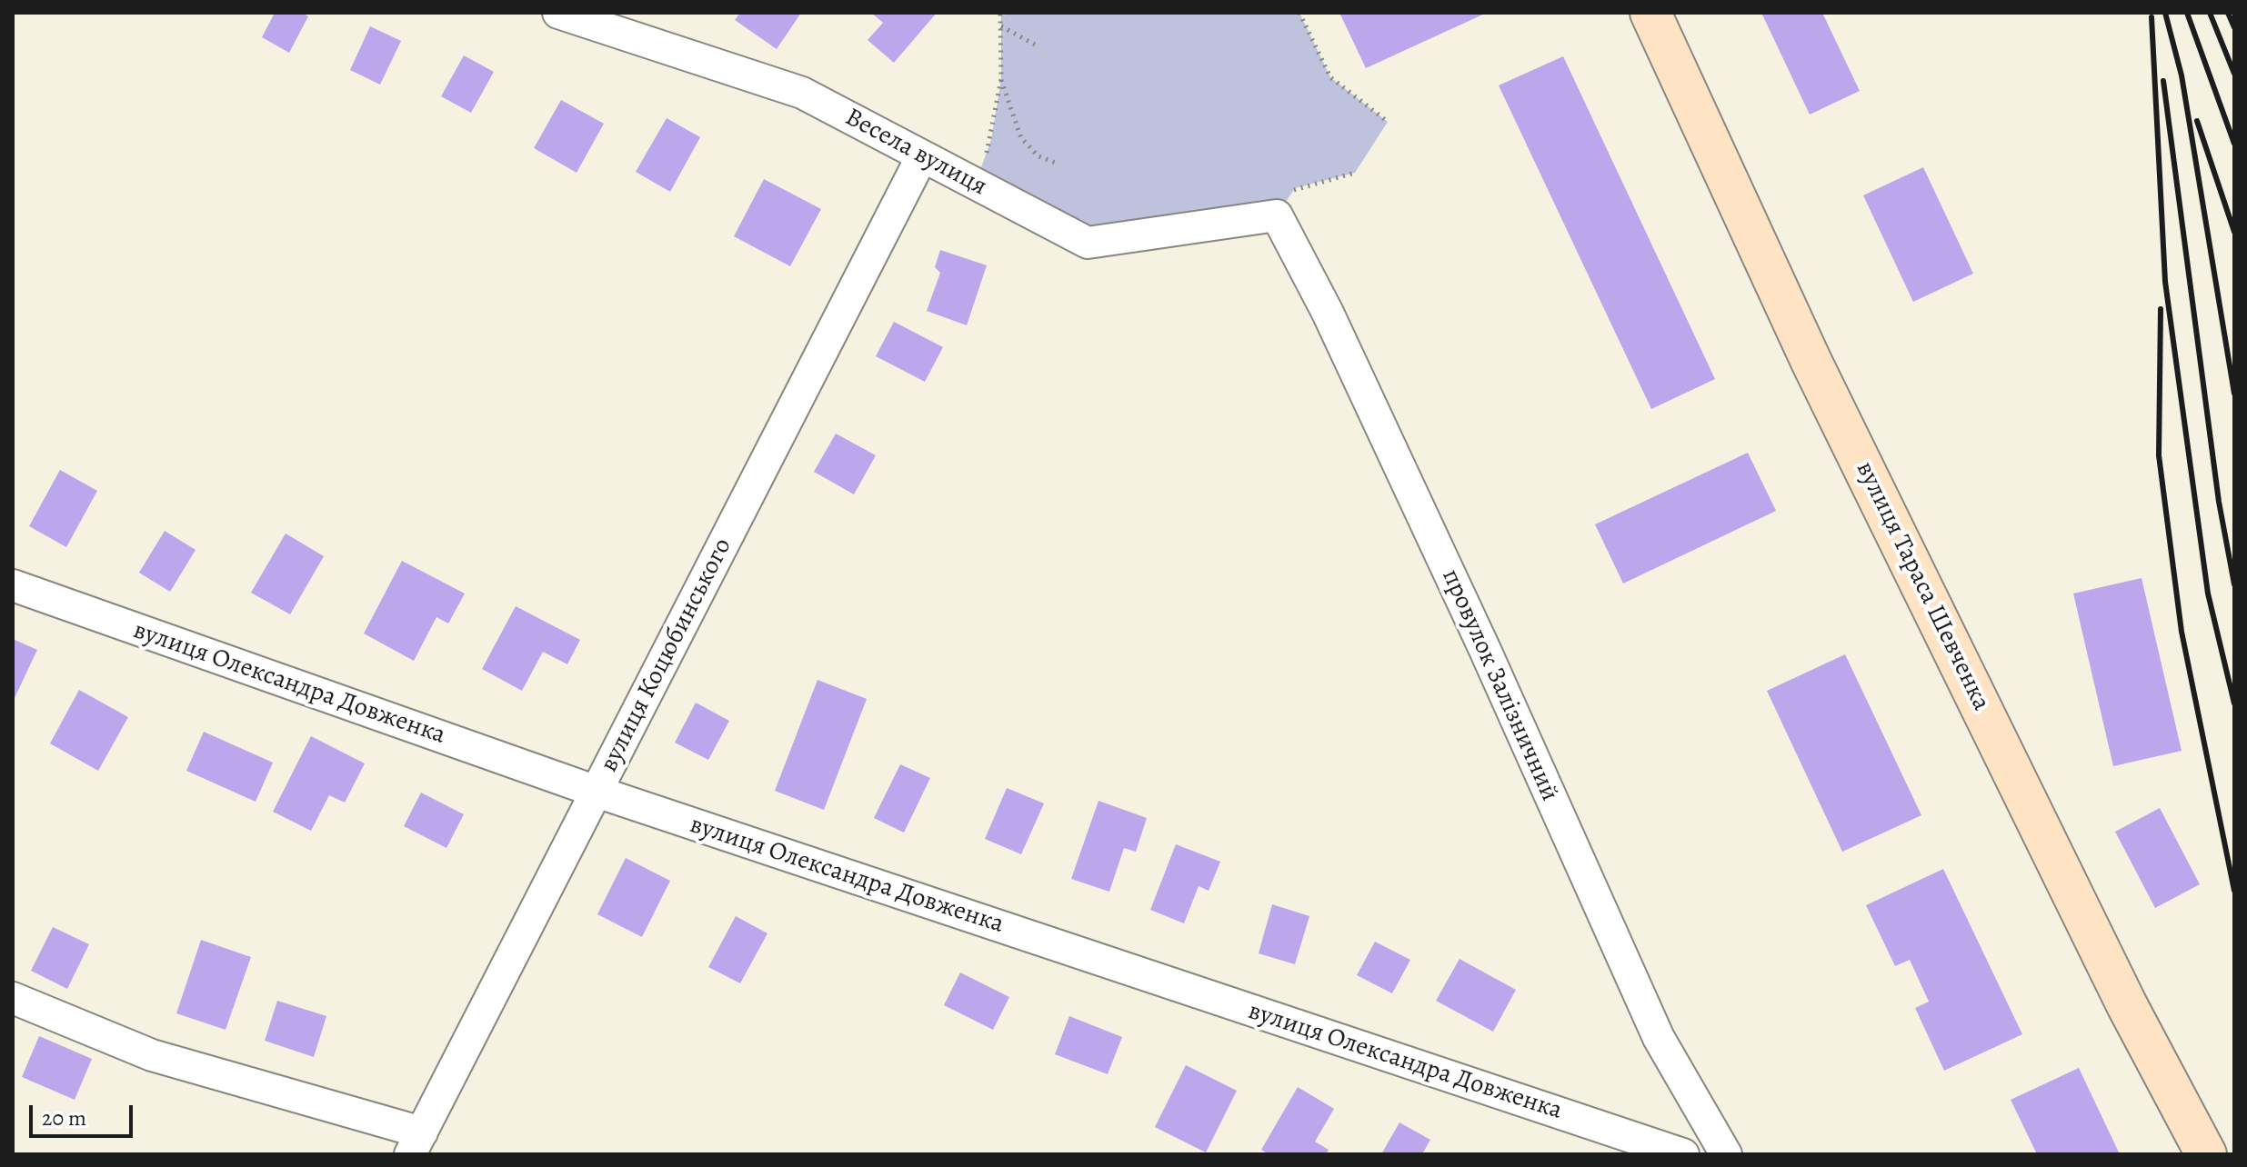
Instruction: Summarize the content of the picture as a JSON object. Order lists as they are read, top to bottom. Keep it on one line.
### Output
{"streets":{"main road":["вулиця Тараса Шевченка"],"street":["Весела вулиця","вулиця Коцюбинського","вулиця Олександра Довженка","провулок Залізничний"]},"crossings":[["Весела вулиця","вулиця Коцюбинського"],["Весела вулиця","провулок Залізничний"],["вулиця Коцюбинського","вулиця Олександра Довженка"]],"scale_bar":"20 m"}
